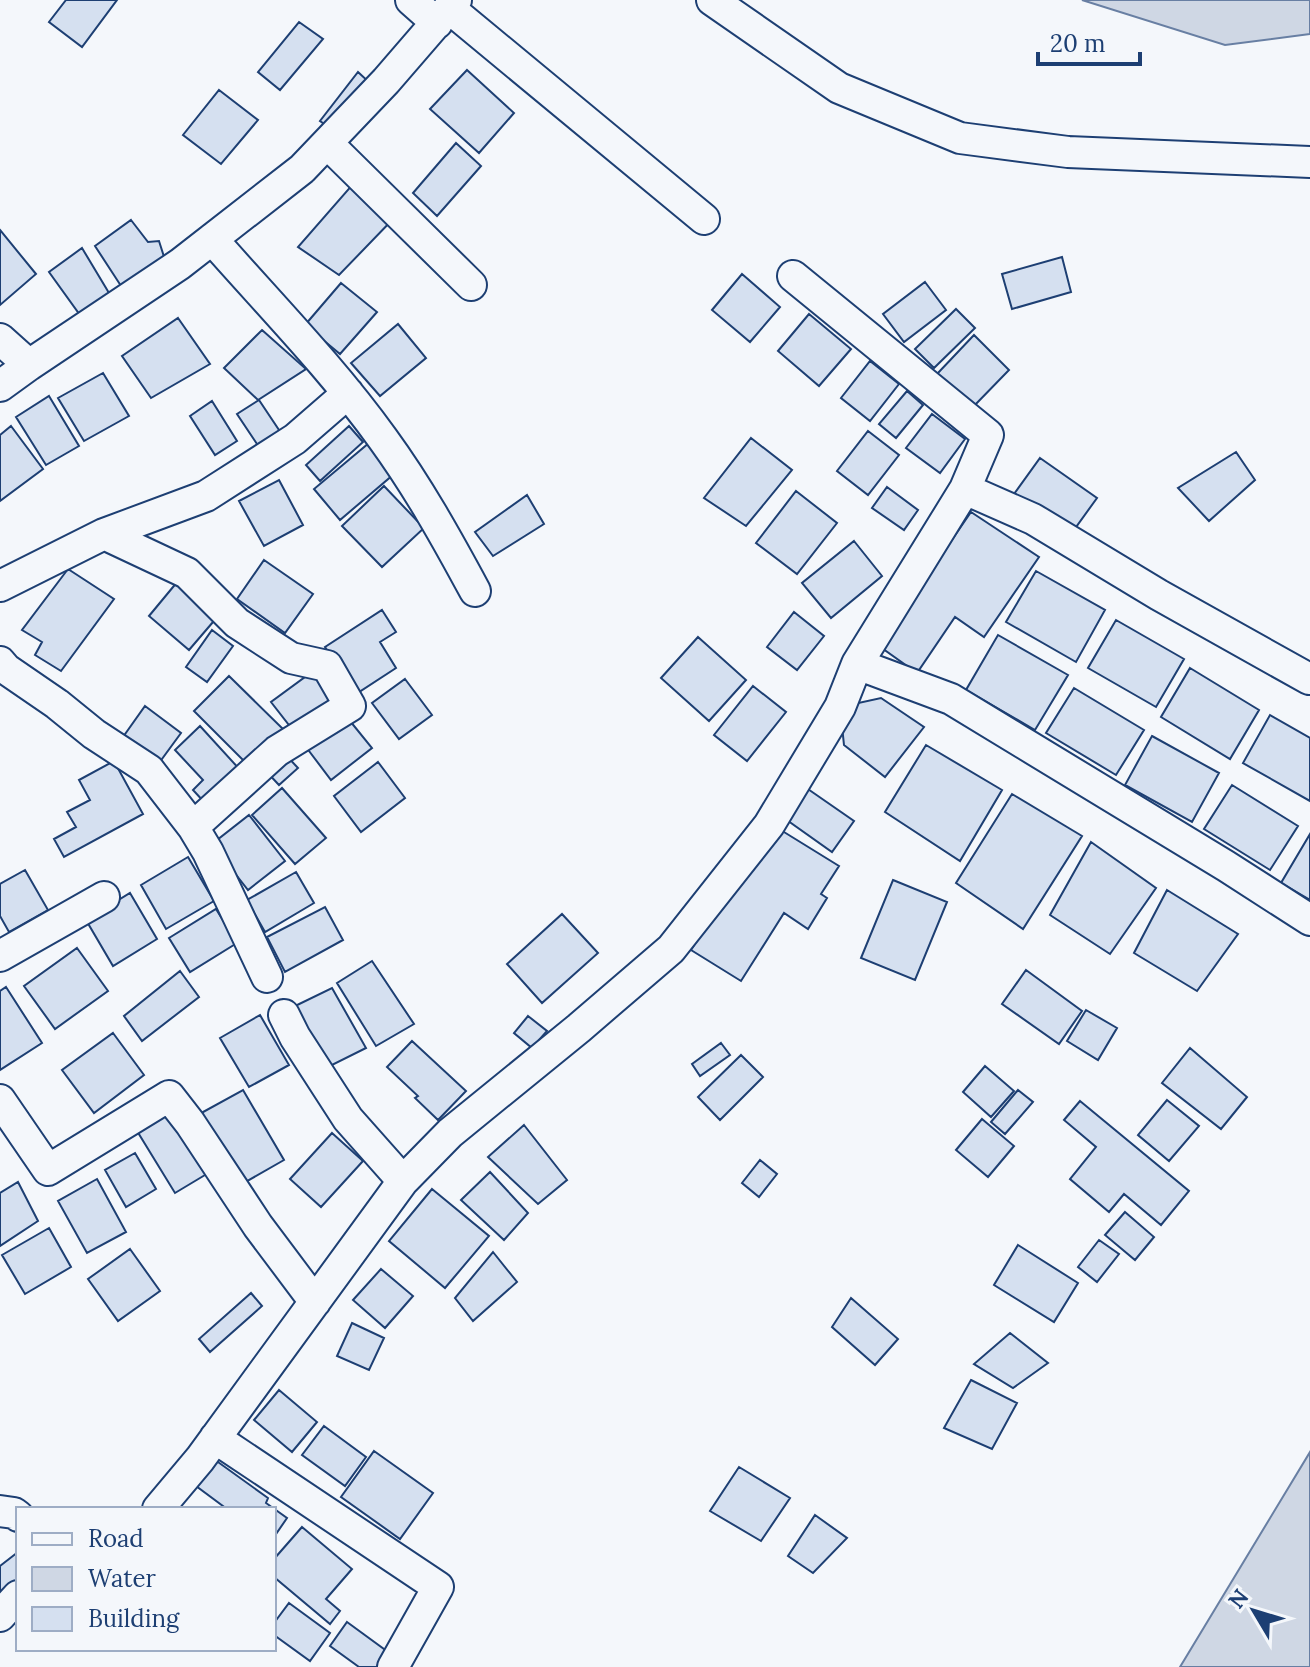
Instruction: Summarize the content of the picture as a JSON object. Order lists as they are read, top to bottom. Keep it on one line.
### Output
{"legend":["Road","Water","Building"],"scale_bar":"20 m","north":"top left"}
